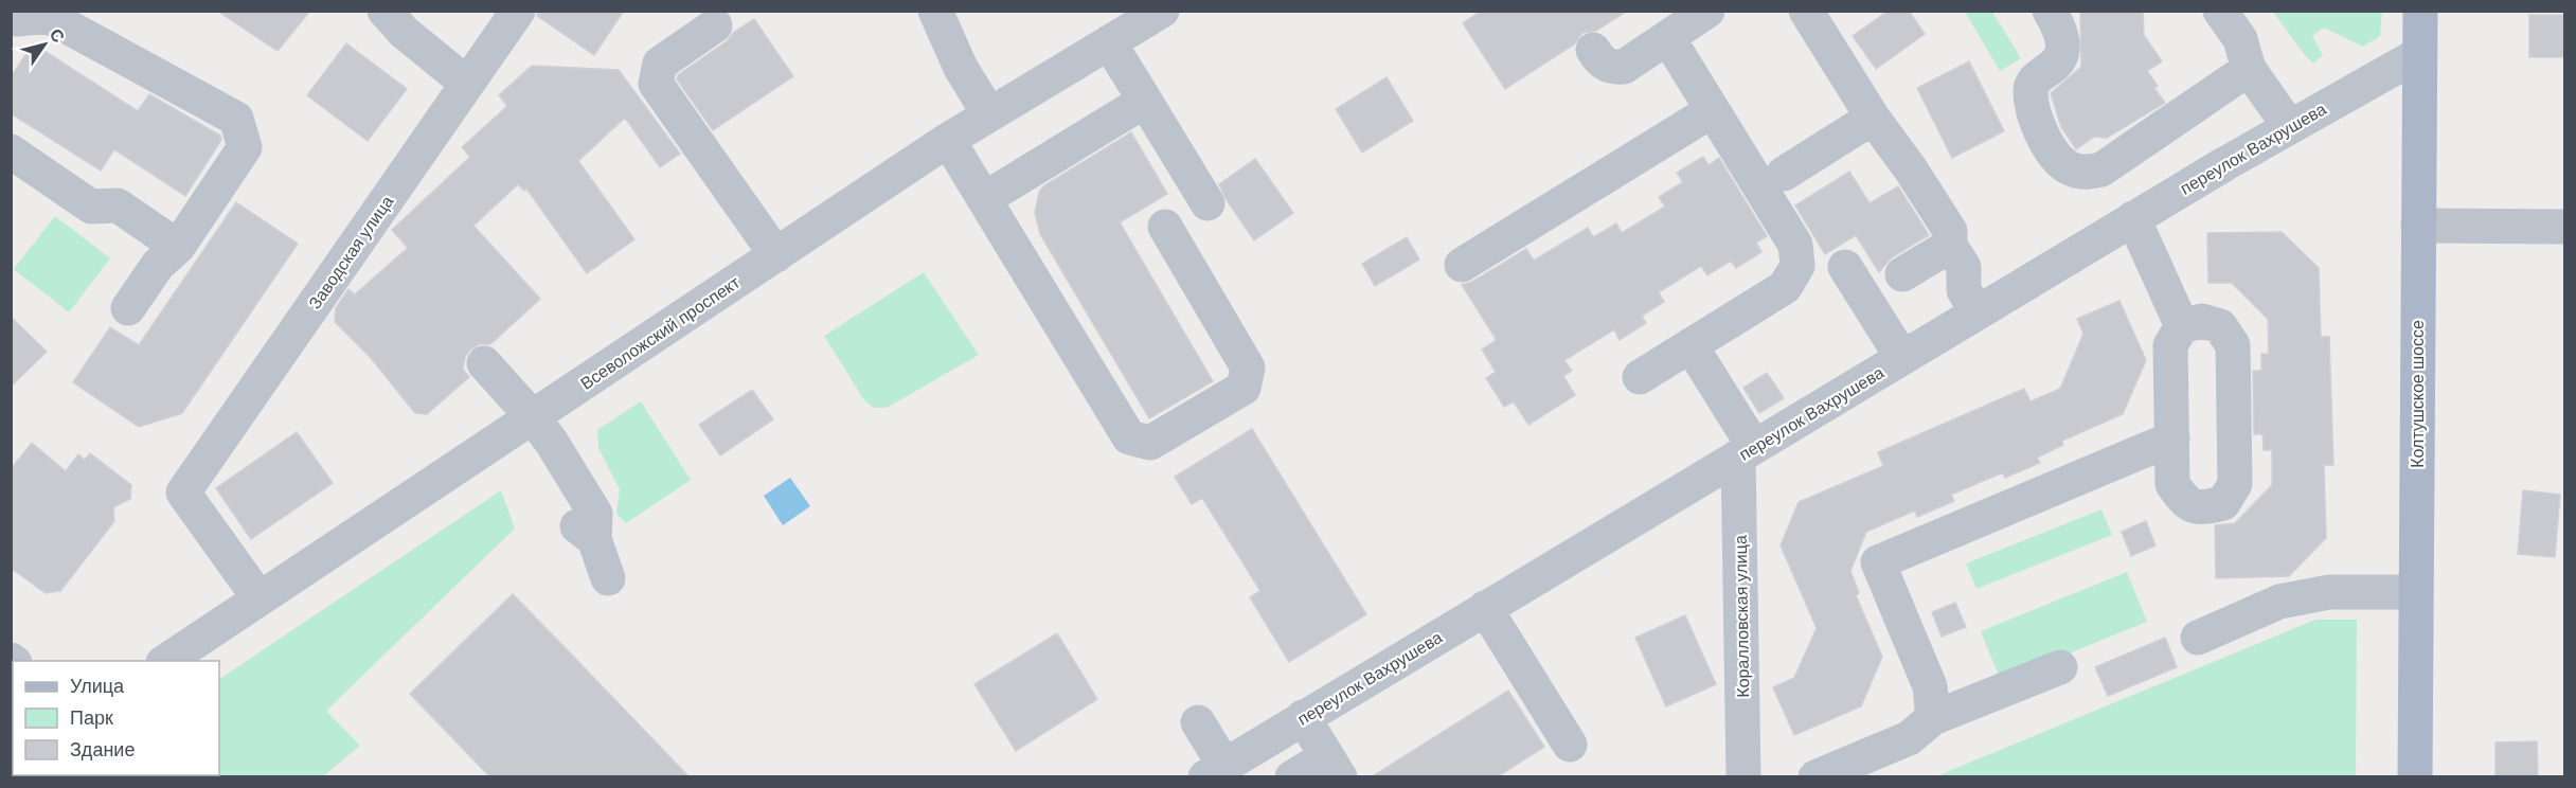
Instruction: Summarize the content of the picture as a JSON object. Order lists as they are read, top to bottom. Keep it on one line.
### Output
{"streets":{"main road":["Колтушское шоссе"],"street":["переулок Вахрушева","Заводская улица","Всеволожский проспект","Коралловская улица"]},"crossings":[["переулок Вахрушева","Колтушское шоссе"],["переулок Вахрушева","Коралловская улица"],["Заводская улица","Всеволожский проспект"]],"legend":["Улица","Парк","Здание"],"north":"top right"}
